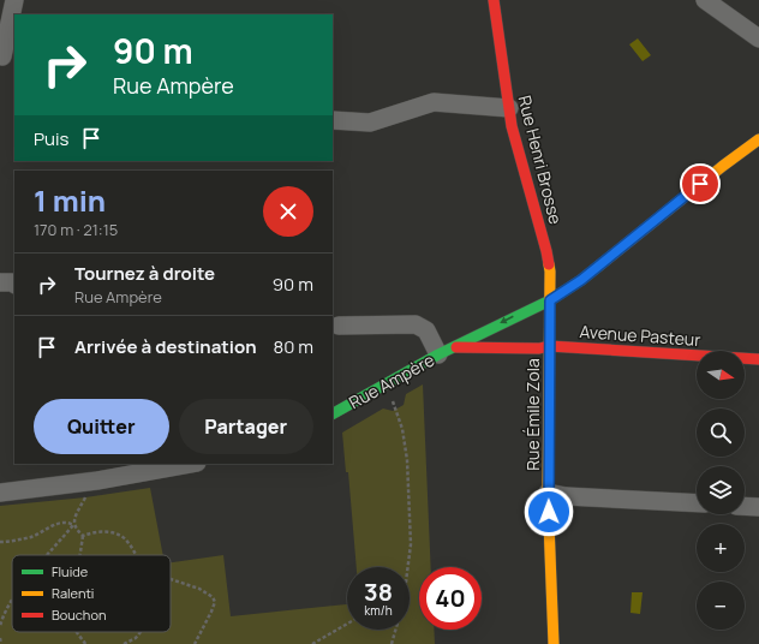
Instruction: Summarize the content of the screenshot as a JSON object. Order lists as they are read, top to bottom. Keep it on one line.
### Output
{"streets":{"street":["Rue Henri Brosse","Avenue Pasteur","Rue Ampère","Rue Émile Zola"]},"crossings":[["Rue Henri Brosse","Rue Ampère"],["Rue Henri Brosse","Rue Émile Zola"],["Avenue Pasteur","Rue Ampère"],["Avenue Pasteur","Rue Émile Zola"],["Rue Ampère","Rue Émile Zola"]],"legend":["Fluide","Ralenti","Bouchon"],"north":"right","page":{"turn":["90 m","Rue Ampère"],"then":"Puis","heading":["1 min","170 m · 21:15"],"list":[{"name":"Tournez à droite","note":"Rue Ampère","value":"90 m"},{"name":"Arrivée à destination","value":"80 m"}],"map_buttons":["+","−"],"buttons":["Quitter","Partager"],"speed":"38 km/h","limit":"40"}}
